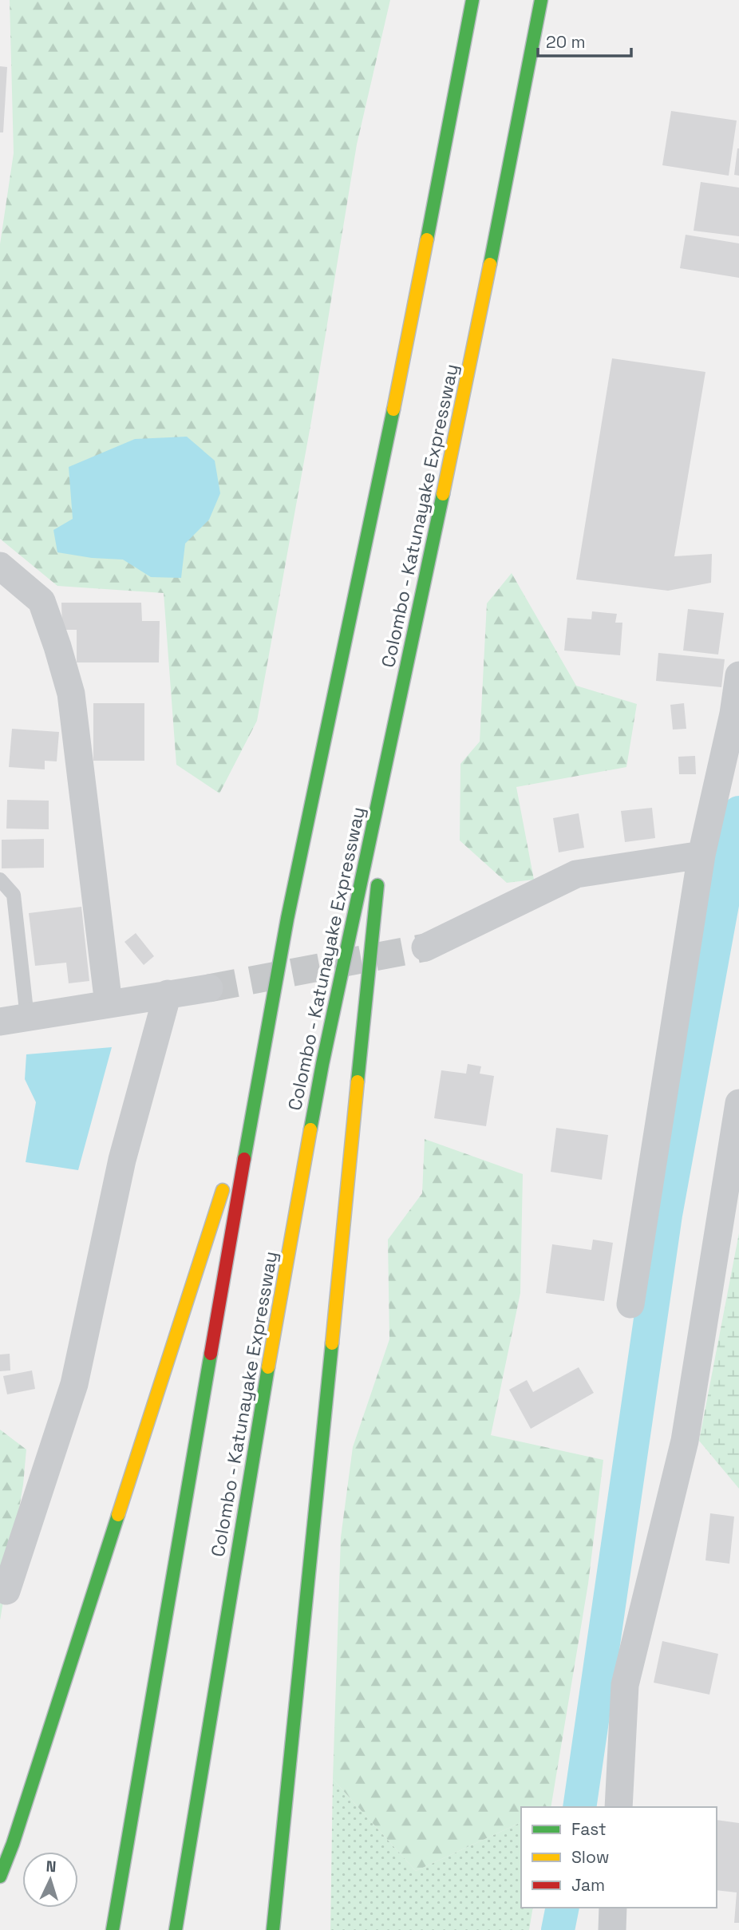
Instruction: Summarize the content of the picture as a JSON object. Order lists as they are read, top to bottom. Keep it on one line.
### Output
{"streets":{"highway":["Colombo - Katunayake Expressway"]},"legend":["Fast","Slow","Jam"],"scale_bar":"20 m","north":"top"}
